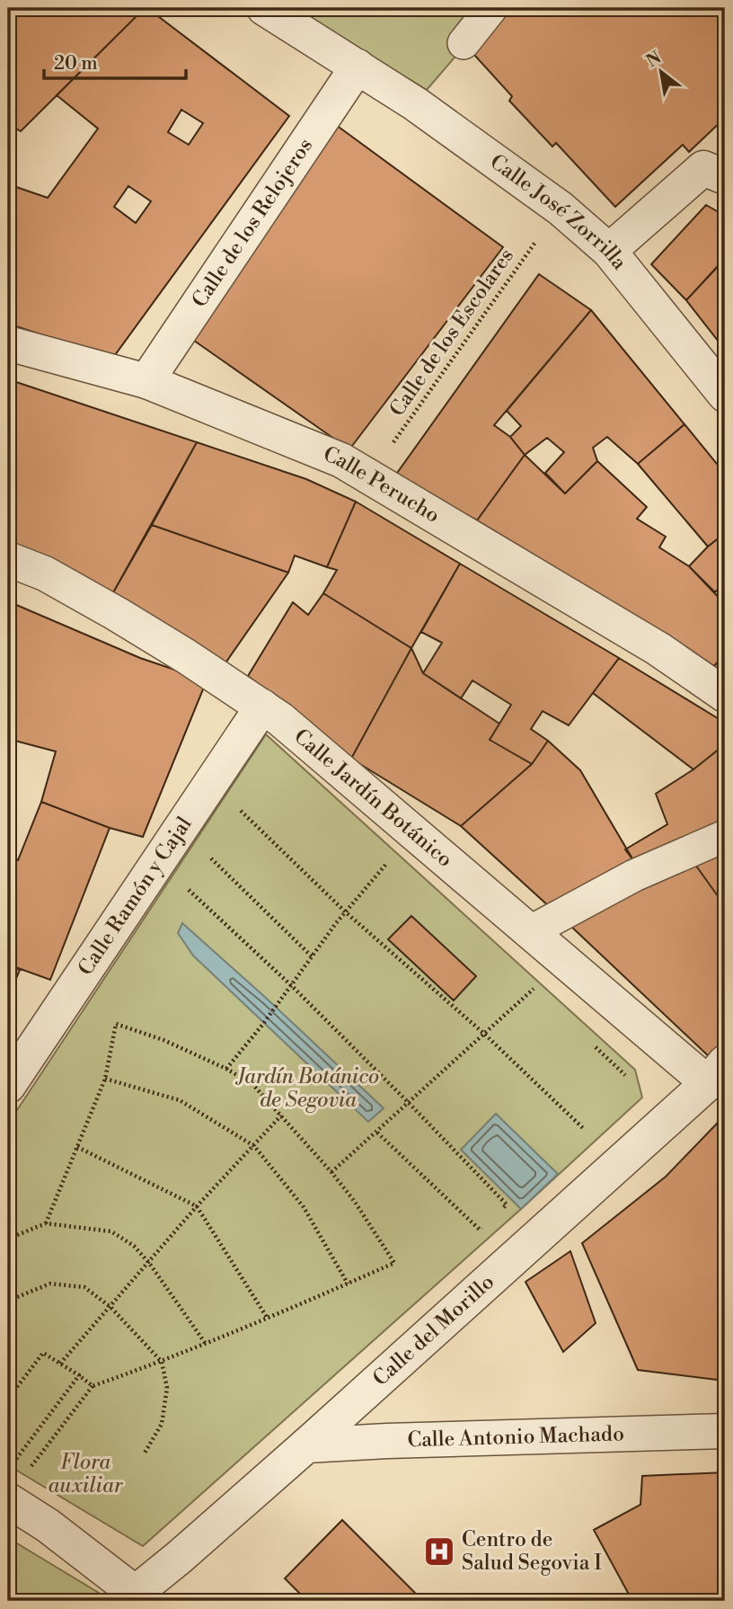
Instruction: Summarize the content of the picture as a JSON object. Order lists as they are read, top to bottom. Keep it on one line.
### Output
{"streets":{"street":["Calle José Zorrilla","Calle de los Relojeros","Calle Perucho","Calle Jardín Botánico","Calle Ramón y Cajal","Calle del Morillo","Calle Antonio Machado"],"path":["Calle de los Escolares"]},"crossings":[["Calle José Zorrilla","Calle de los Relojeros"],["Calle José Zorrilla","Calle de los Escolares"],["Calle de los Relojeros","Calle Perucho"],["Calle de los Escolares","Calle Perucho"],["Calle Jardín Botánico","Calle Ramón y Cajal"],["Calle Jardín Botánico","Calle del Morillo"],["Calle del Morillo","Calle Antonio Machado"]],"parks":["Jardín Botánico de Segovia","Flora auxiliar"],"places":{"hospital":["Centro de Salud Segovia I"]},"scale_bar":"20 m","north":"top left"}
